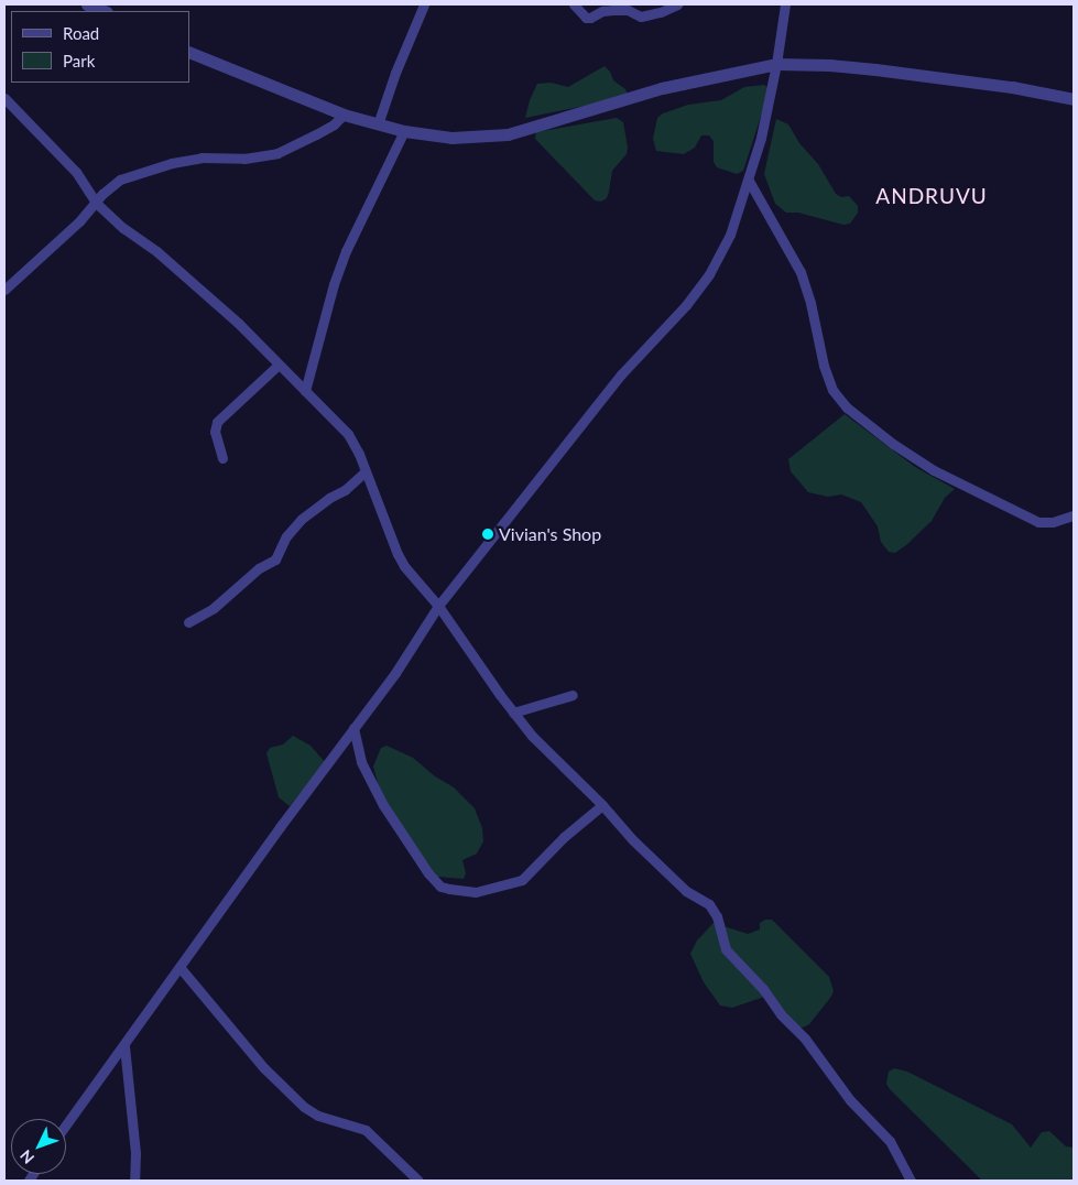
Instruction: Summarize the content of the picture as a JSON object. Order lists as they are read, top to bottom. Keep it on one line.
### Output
{"districts":["ANDRUVU"],"places":["Vivian's Shop"],"legend":["Road","Park"],"north":"bottom left"}
